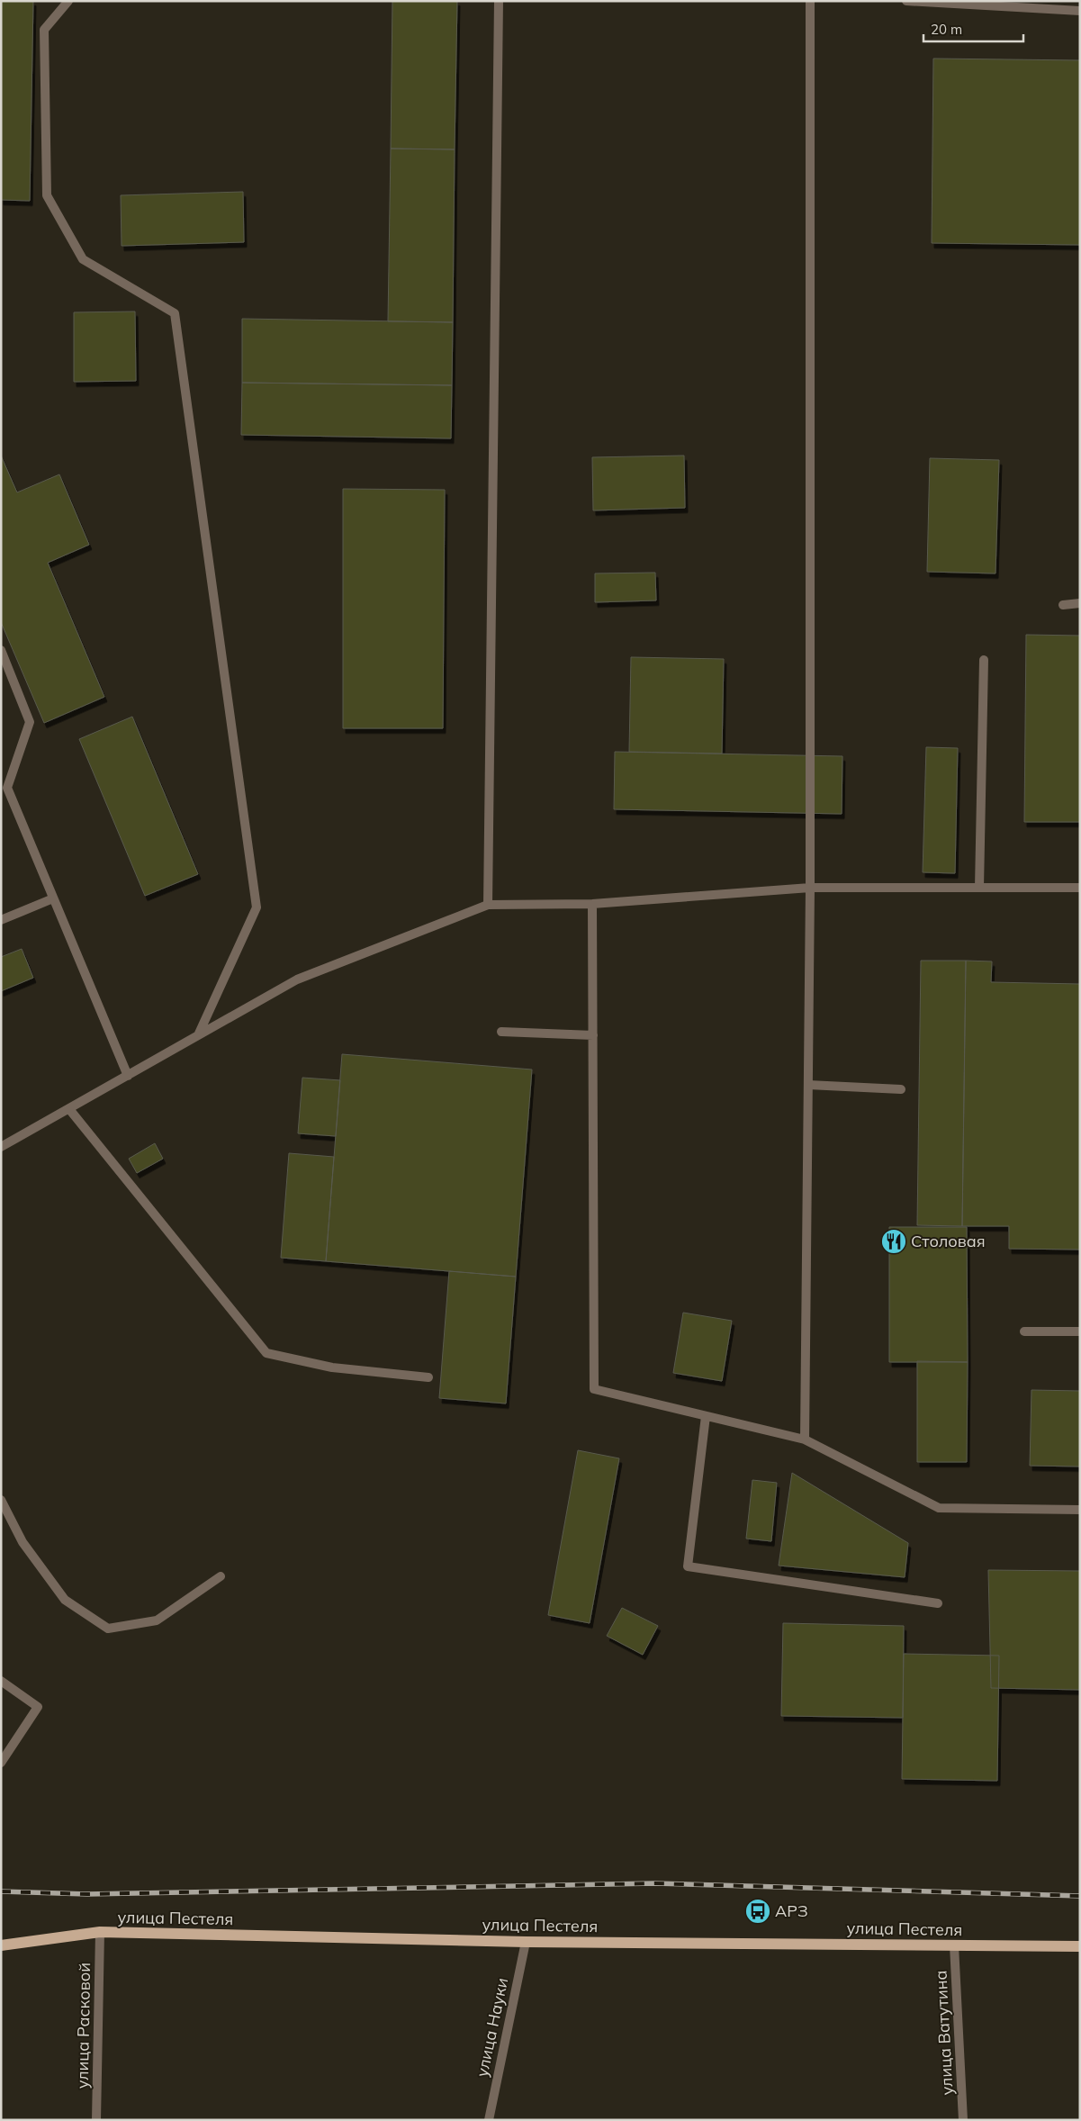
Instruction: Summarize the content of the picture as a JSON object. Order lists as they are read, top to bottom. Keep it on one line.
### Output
{"streets":{"main road":["улица Пестеля"],"street":["улица Расковой","улица Науки","улица Ватутина"]},"crossings":[["улица Пестеля","улица Расковой"],["улица Пестеля","улица Науки"],["улица Пестеля","улица Ватутина"]],"places":{"restaurant":["Столовая"],"bus stop":["АРЗ"]},"scale_bar":"20 m"}
